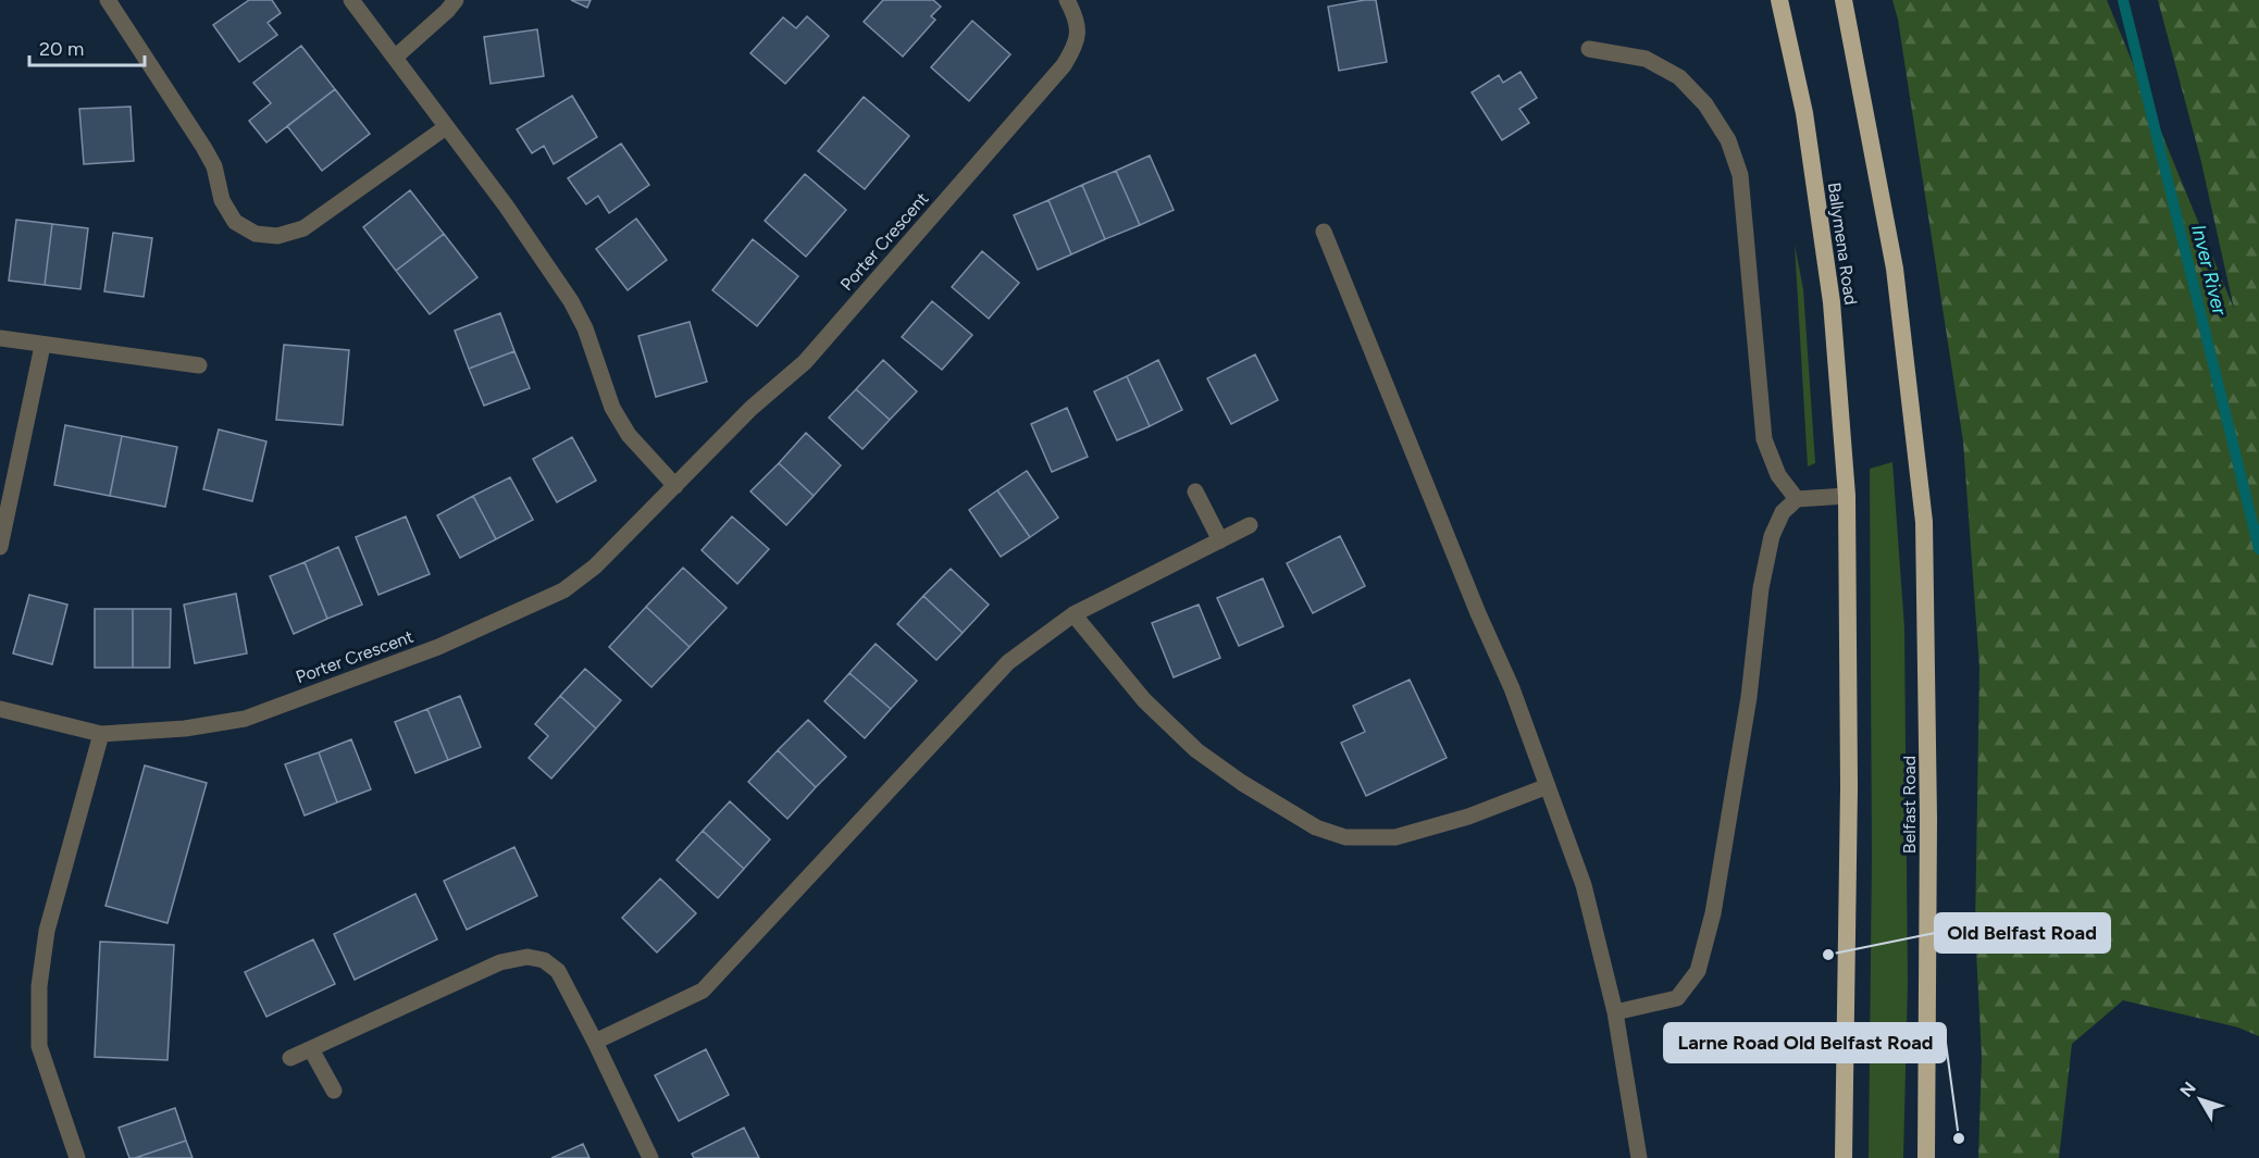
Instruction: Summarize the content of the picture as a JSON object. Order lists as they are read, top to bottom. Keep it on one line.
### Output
{"streets":{"highway":["Ballymena Road","Belfast Road"],"street":["Porter Crescent"]},"water":["Inver River"],"places":["Old Belfast Road","Larne Road Old Belfast Road"],"scale_bar":"20 m","north":"top left"}
